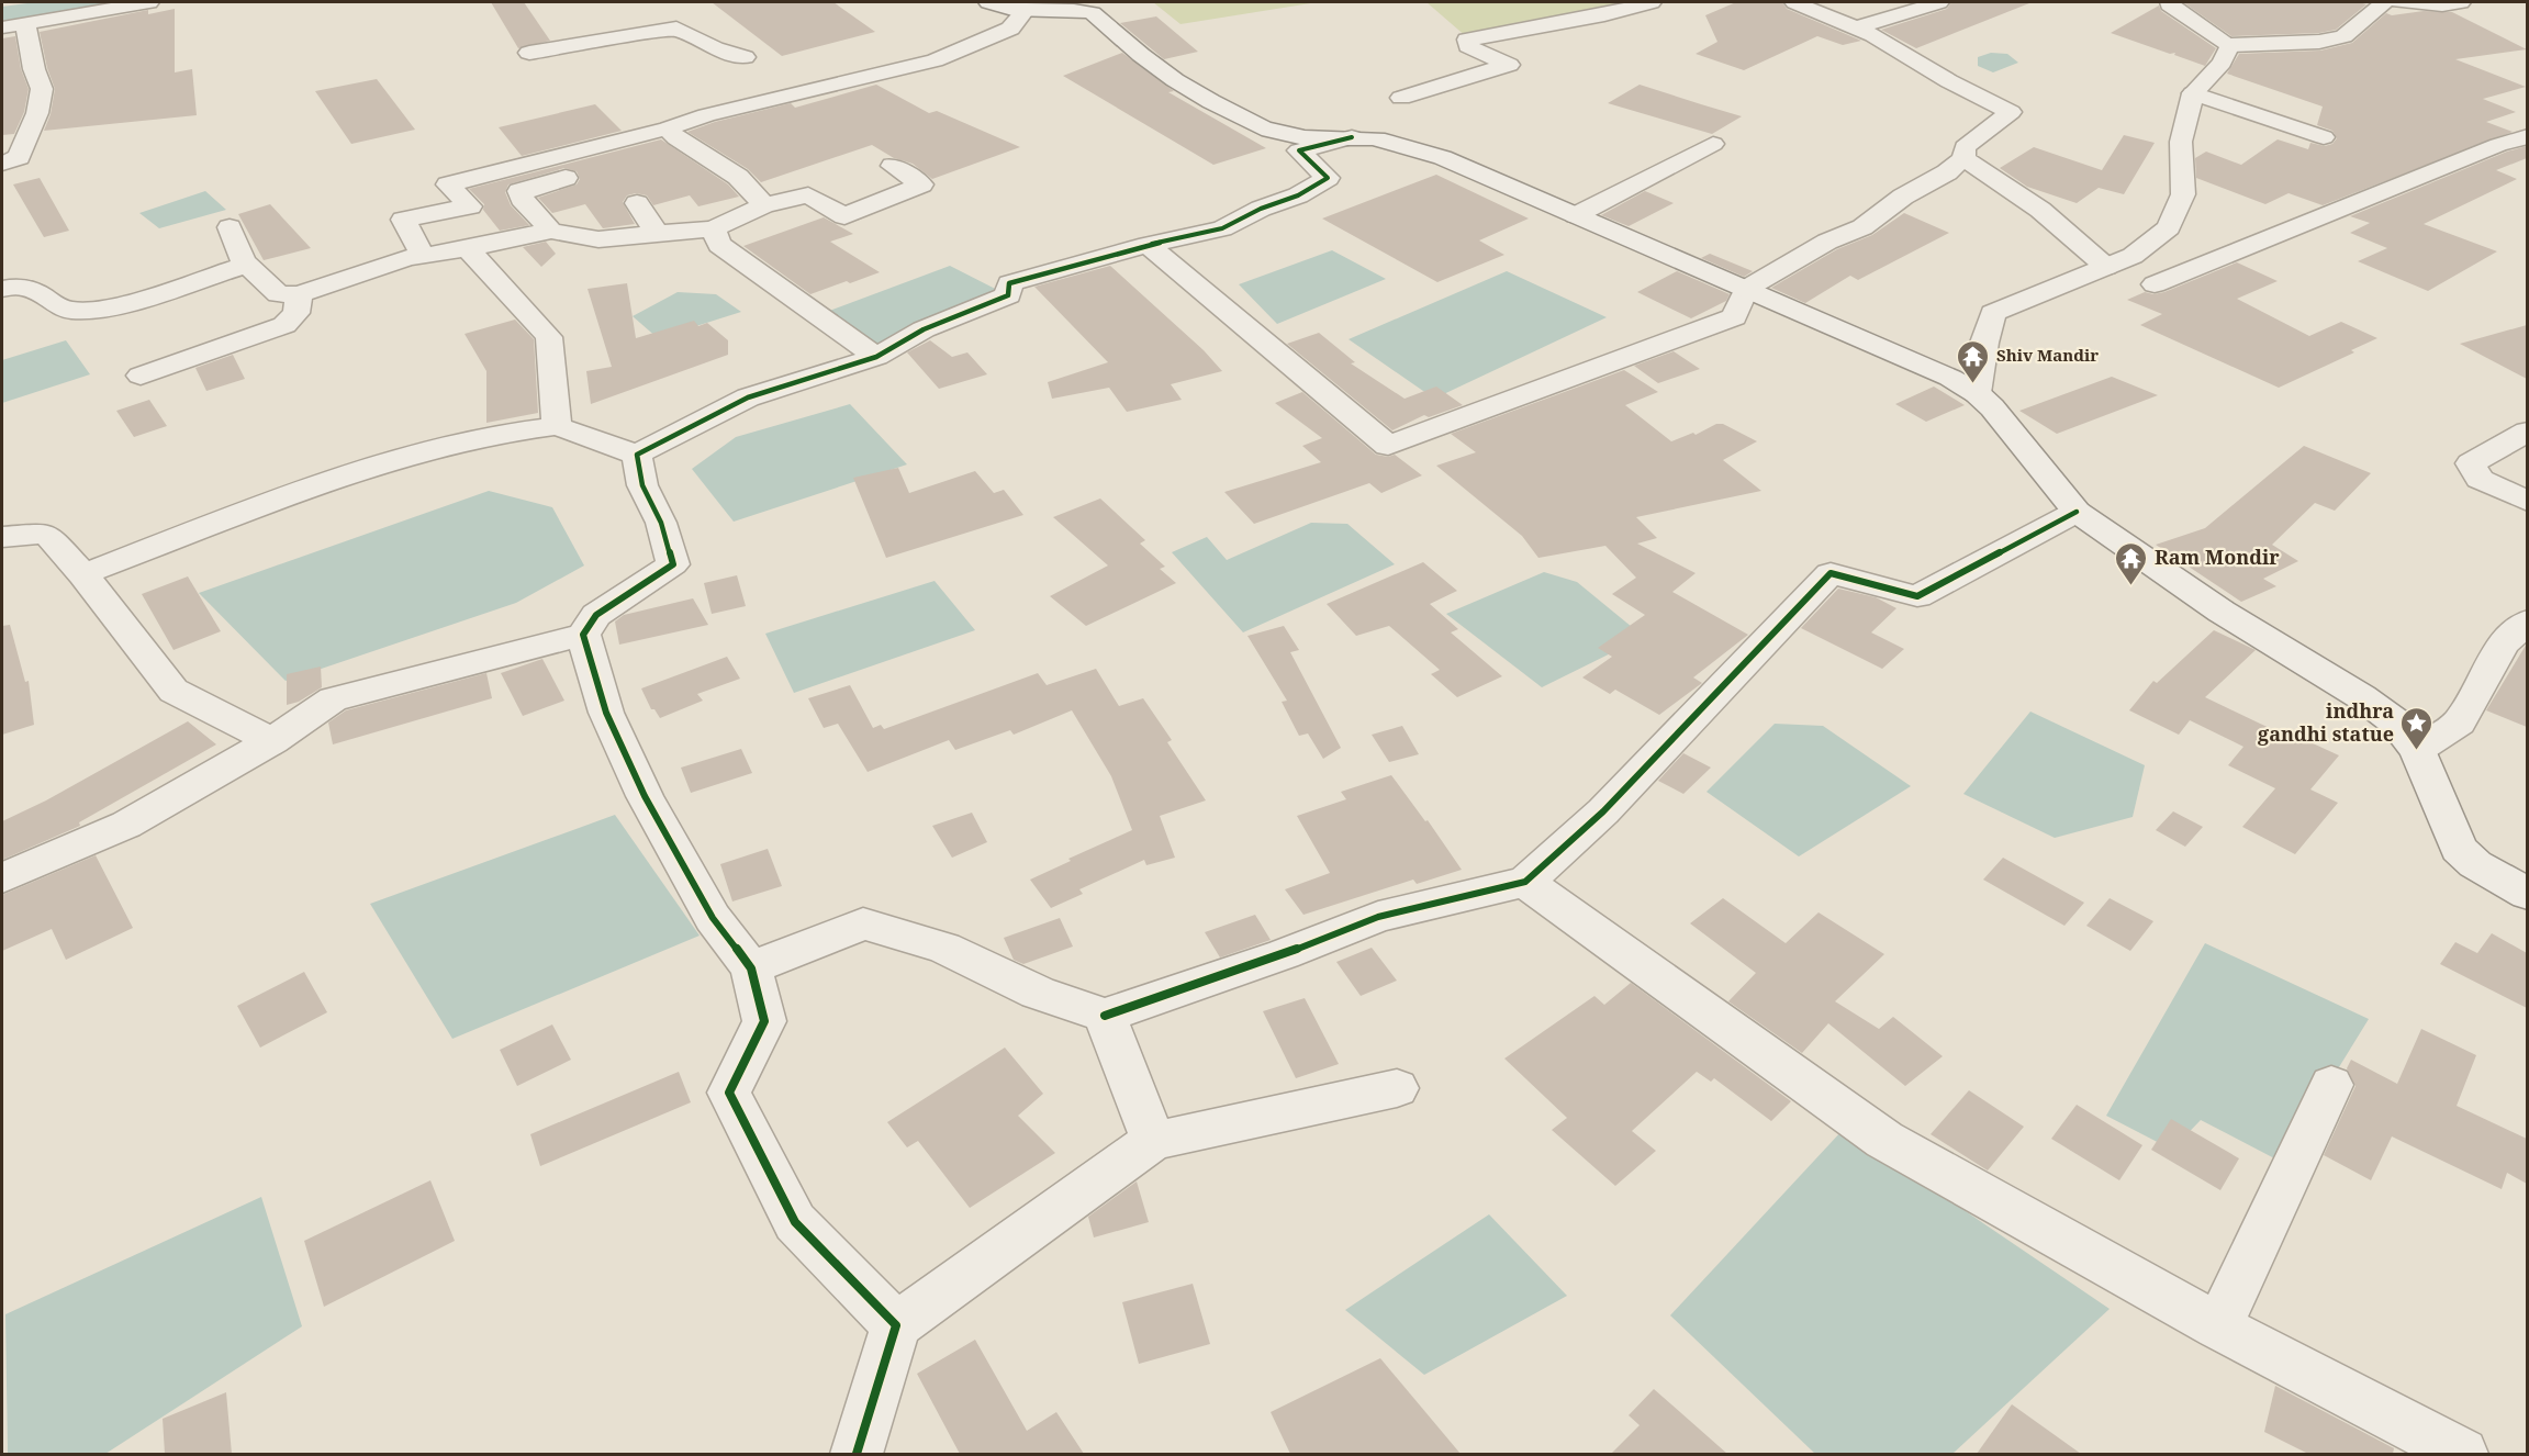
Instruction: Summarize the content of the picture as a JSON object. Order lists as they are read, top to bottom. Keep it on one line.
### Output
{"places":{"temple":["Shiv Mandir","Ram Mondir"],"place":["indhra gandhi statue"]}}
